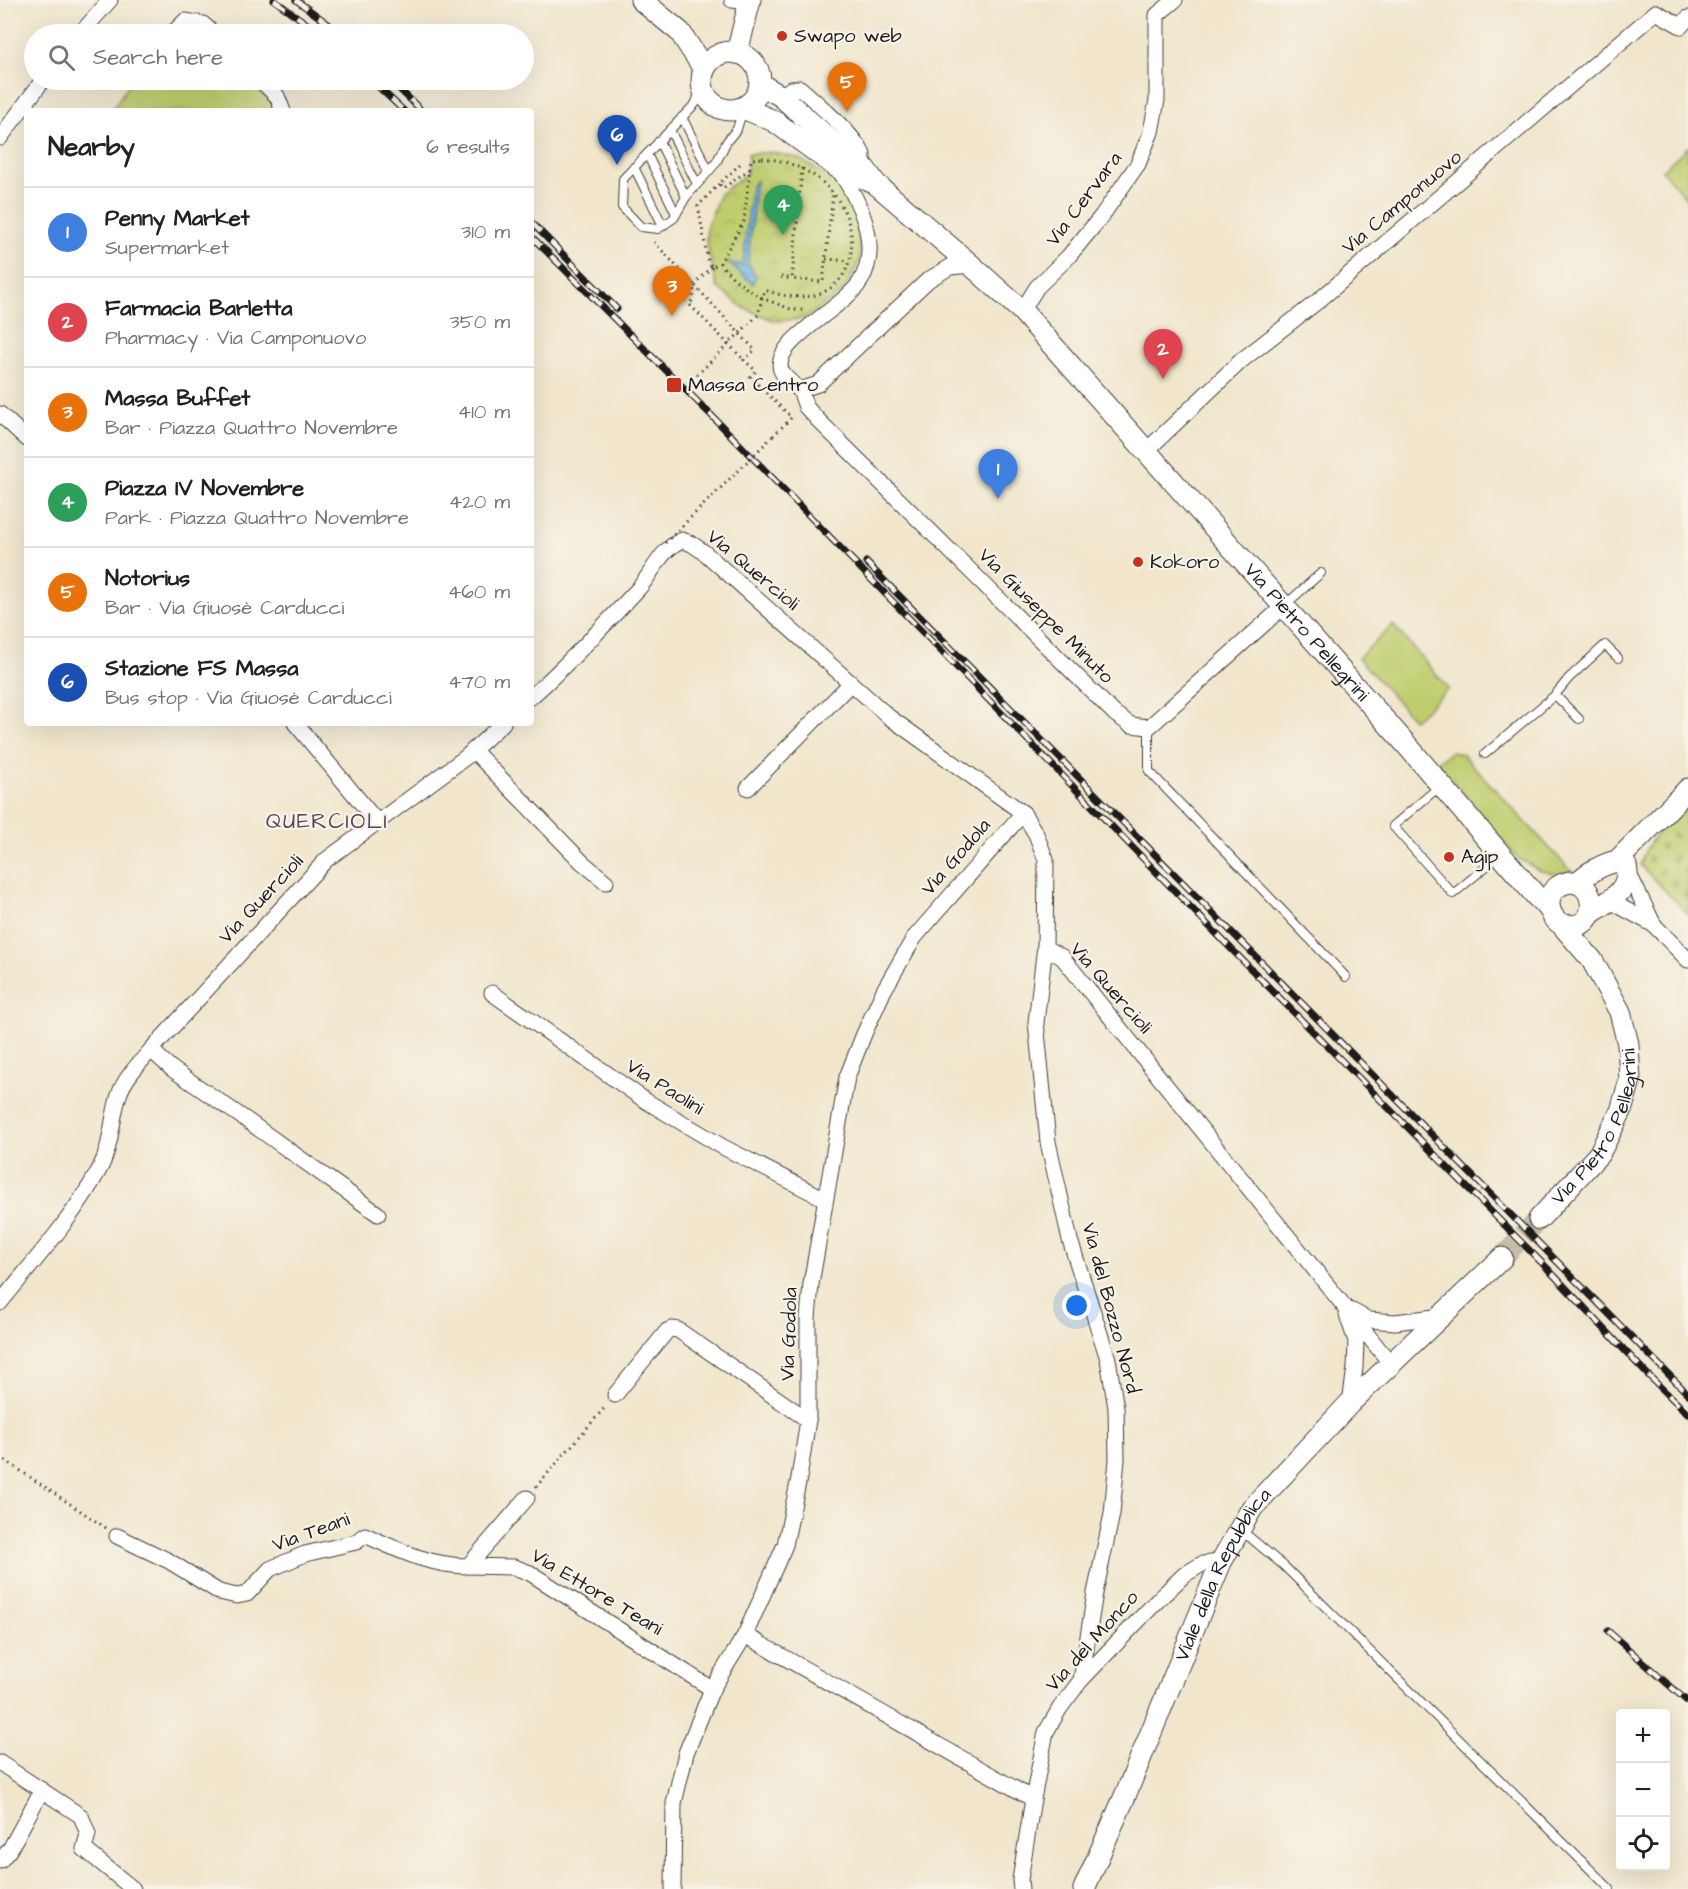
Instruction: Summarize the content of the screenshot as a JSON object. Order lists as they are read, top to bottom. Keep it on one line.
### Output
{"streets":{"main road":["Via Pietro Pellegrini","Viale della Repubblica"],"street":["Via Cervara","Via Camponuovo","Via Quercioli","Via Giuseppe Minuto","Via Godola","Via Paolini","Via del Bozzo Nord","Via Teani","Via Ettore Teani","Via del Monco"]},"crossings":[["Via Cervara","Via Pietro Pellegrini"],["Via Camponuovo","Via Pietro Pellegrini"],["Via Quercioli","Via Godola"],["Via Quercioli","Via del Bozzo Nord"],["Via Quercioli","Viale della Repubblica"],["Via Godola","Via Paolini"],["Via Godola","Via Ettore Teani"],["Via del Bozzo Nord","Via del Monco"],["Via Teani","Via Ettore Teani"],["Viale della Repubblica","Via del Monco"]],"districts":["QUERCIOLI"],"places":{"other":["Swapo web","Kokoro","Agip"],"transit":["Massa Centro"]},"page":{"search":"Search here","pins":["5","6","4","3","2","1"],"heading":["Nearby","6 results"],"list":[{"mark":"1","name":"Penny Market","note":"Supermarket","value":"310 m"},{"mark":"2","name":"Farmacia Barletta","note":"Pharmacy · Via Camponuovo","value":"350 m"},{"mark":"3","name":"Massa Buffet","note":"Bar · Piazza Quattro Novembre","value":"410 m"},{"mark":"4","name":"Piazza IV Novembre","note":"Park · Piazza Quattro Novembre","value":"420 m"},{"mark":"5","name":"Notorius","note":"Bar · Via Giuosè Carducci","value":"460 m"},{"mark":"6","name":"Stazione FS Massa","note":"Bus stop · Via Giuosè Carducci","value":"470 m"}],"map_buttons":["+","−"]}}
